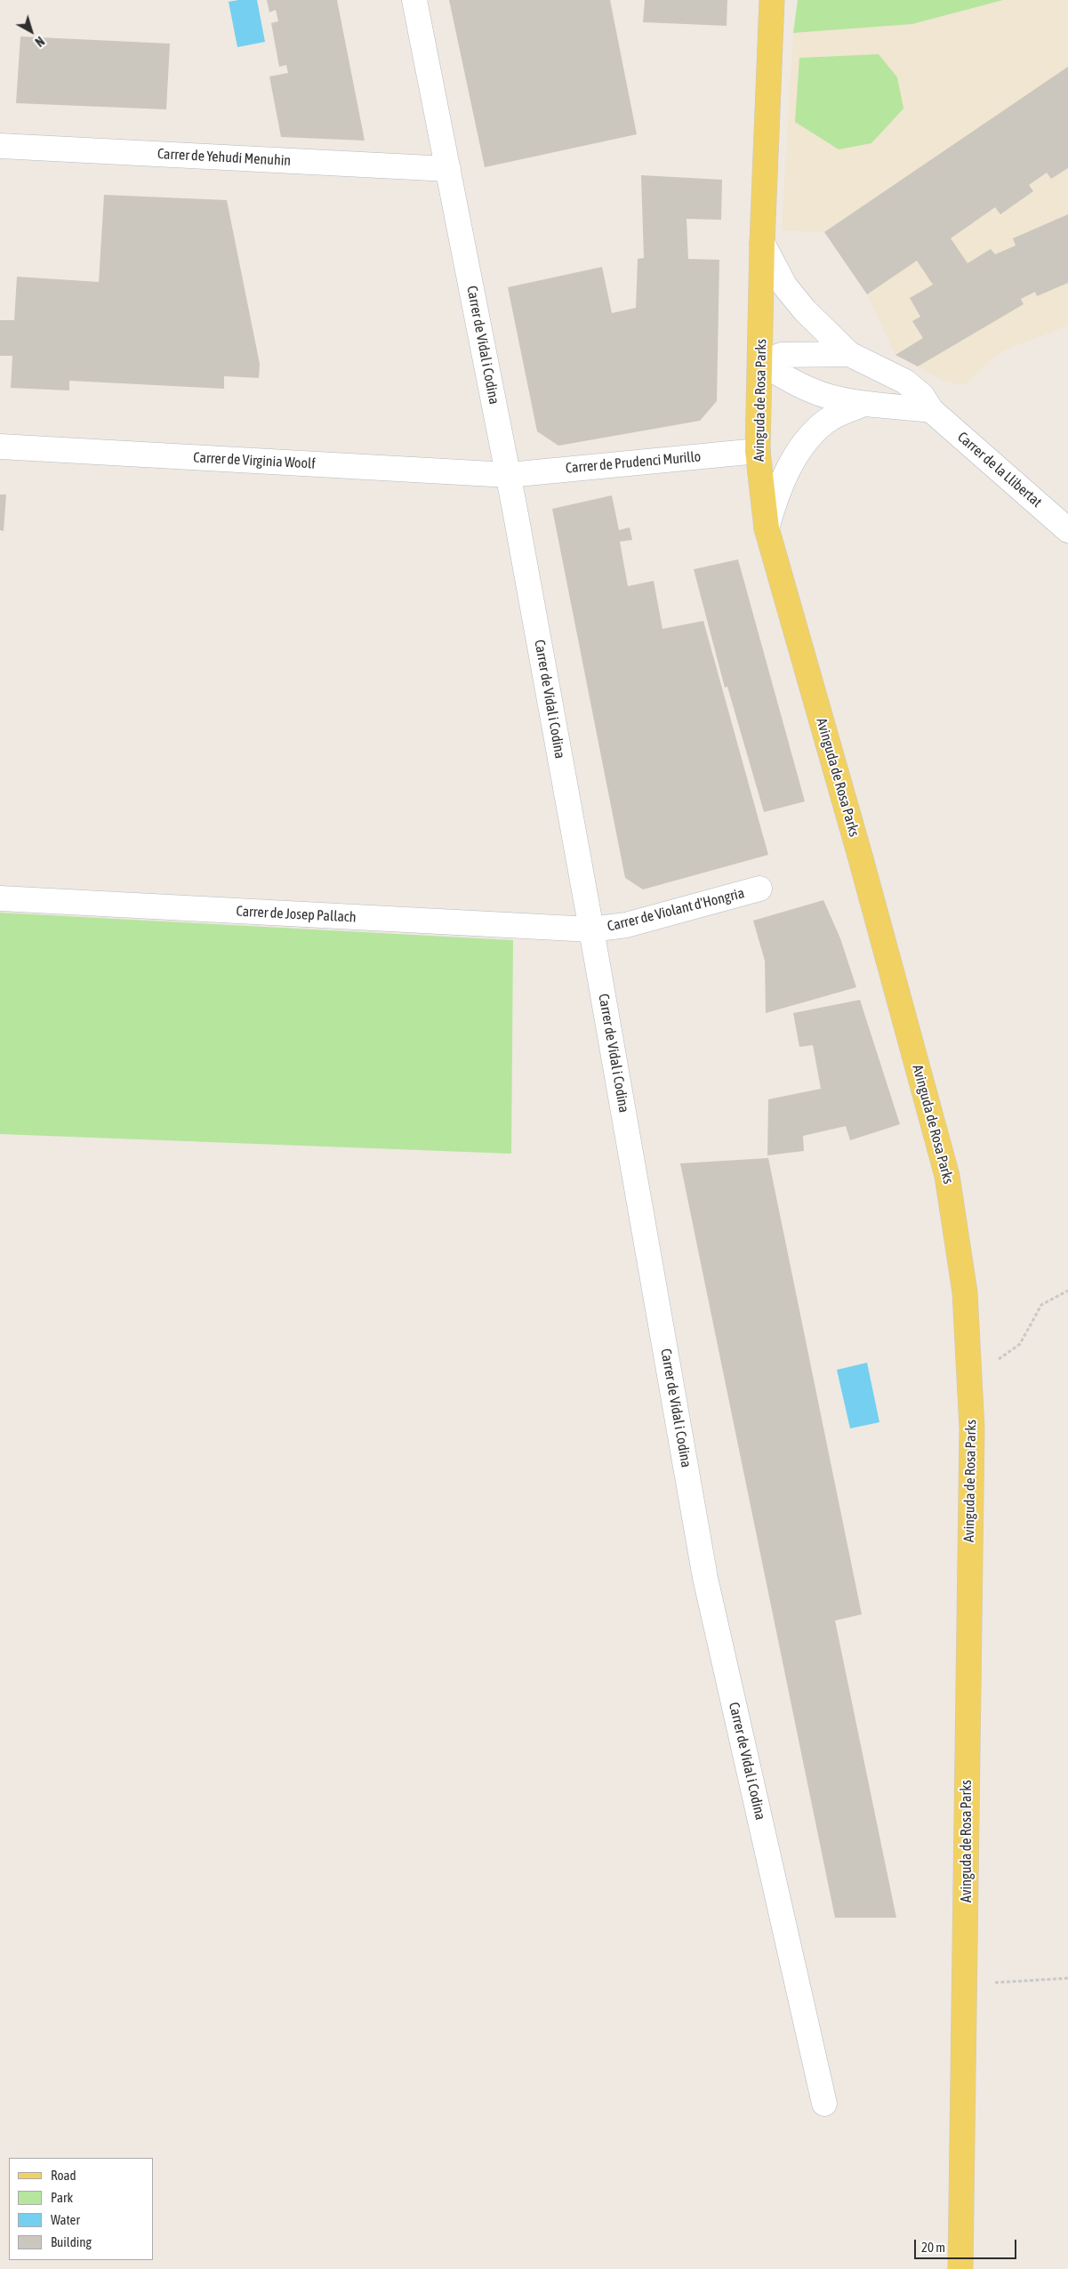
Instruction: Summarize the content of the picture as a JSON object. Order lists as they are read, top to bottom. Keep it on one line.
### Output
{"streets":{"main road":["Avinguda de Rosa Parks"],"street":["Carrer de Yehudi Menuhin","Carrer de Vidal i Codina","Carrer de Virginia Woolf","Carrer de Prudenci Murillo","Carrer de la Llibertat","Carrer de Violant d'Hongria","Carrer de Josep Pallach"]},"crossings":[["Carrer de Yehudi Menuhin","Carrer de Vidal i Codina"],["Carrer de Vidal i Codina","Carrer de Virginia Woolf"],["Carrer de Vidal i Codina","Carrer de Prudenci Murillo"],["Carrer de Vidal i Codina","Carrer de Violant d'Hongria"],["Carrer de Vidal i Codina","Carrer de Josep Pallach"],["Avinguda de Rosa Parks","Carrer de Prudenci Murillo"],["Avinguda de Rosa Parks","Carrer de la Llibertat"],["Carrer de Virginia Woolf","Carrer de Prudenci Murillo"],["Carrer de Violant d'Hongria","Carrer de Josep Pallach"]],"legend":["Road","Park","Water","Building"],"scale_bar":"20 m","north":"bottom right"}
